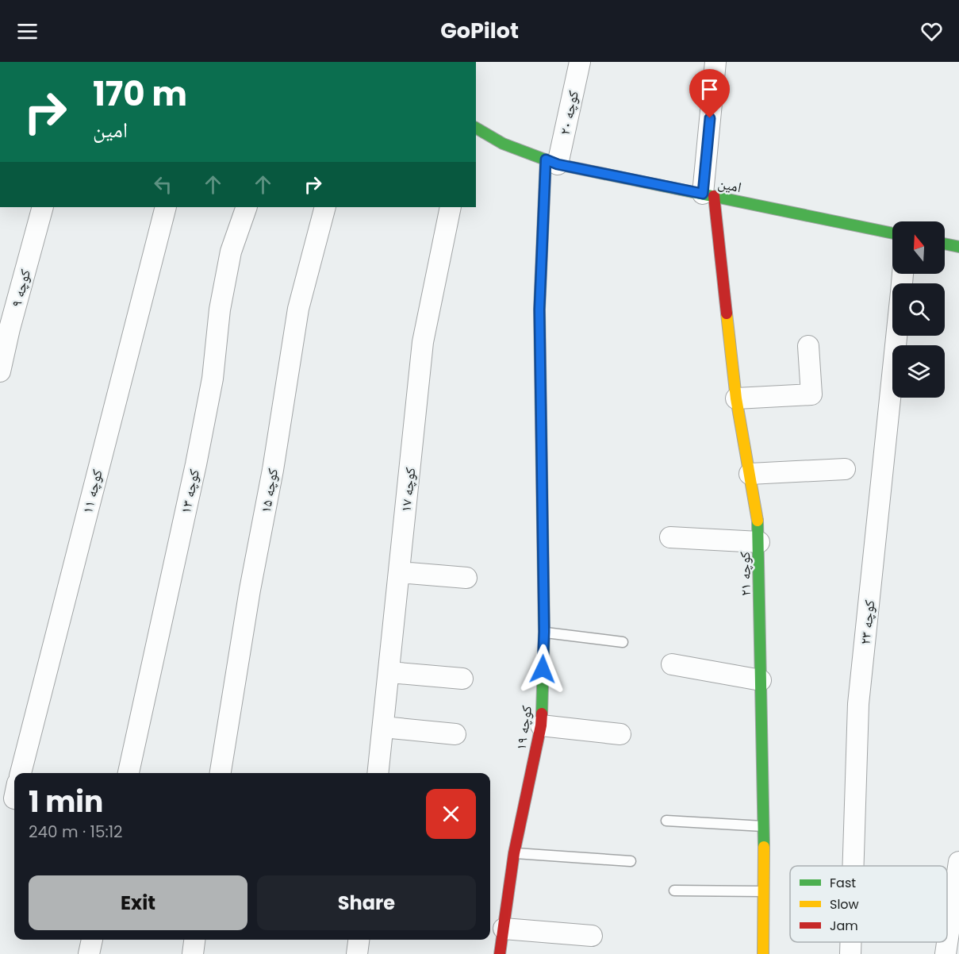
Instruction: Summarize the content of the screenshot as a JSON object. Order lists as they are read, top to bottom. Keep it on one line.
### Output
{"streets":{"street":["کوچه ۲۰","امین","کوچه ۹","کوچه ۱۷","کوچه ۱۵","کوچه ۱۱","کوچه ۱۳","کوچه ۲۱","کوچه ۲۳","کوچه ۱۹"]},"crossings":[["کوچه ۲۰","امین"],["کوچه ۲۰","کوچه ۱۹"],["امین","کوچه ۲۱"],["امین","کوچه ۱۹"]],"legend":["Fast","Slow","Jam"],"north":"top","page":{"header":"GoPilot","turn":["170 m","امین"],"heading":["1 min","240 m · 15:12"],"buttons":["Exit","Share"]}}
